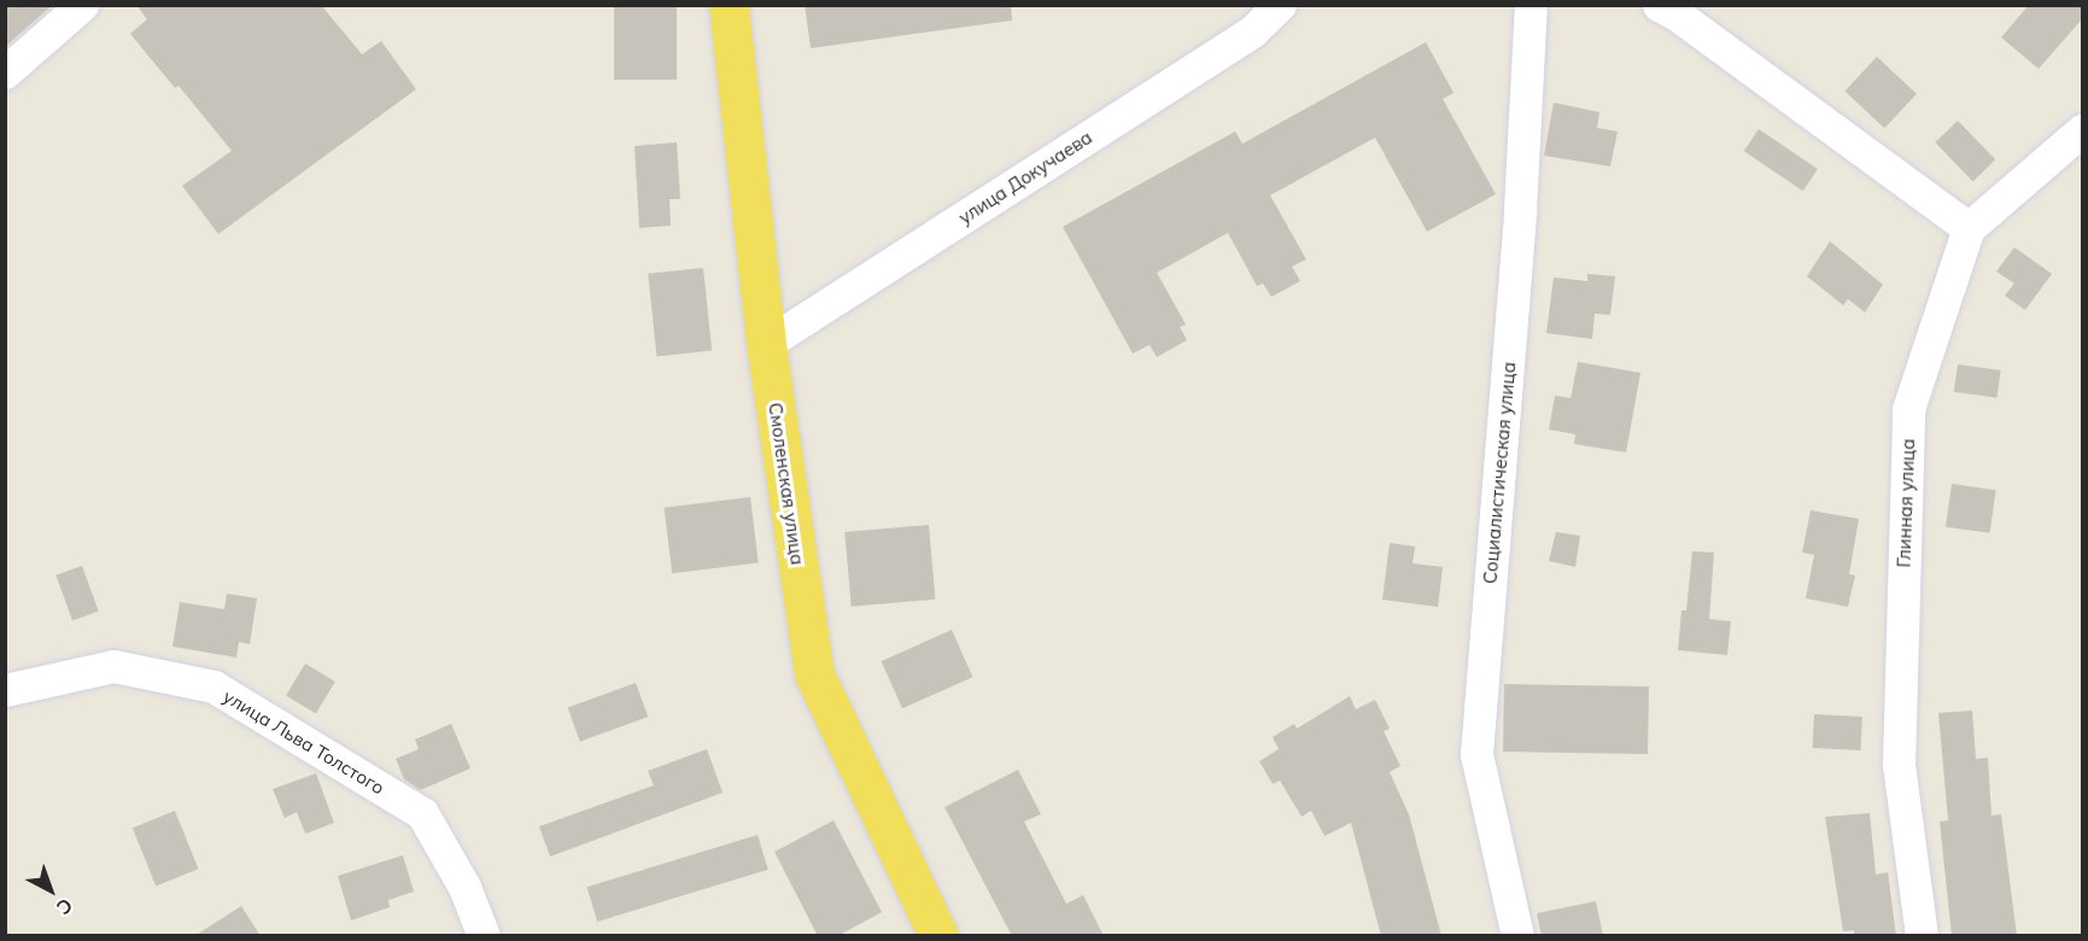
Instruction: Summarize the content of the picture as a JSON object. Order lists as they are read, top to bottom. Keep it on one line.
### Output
{"streets":{"main road":["Смоленская улица"],"street":["улица Докучаева","Социалистическая улица","Глинная улица","улица Льва Толстого"]},"crossings":[["улица Докучаева","Смоленская улица"]],"north":"bottom right"}
